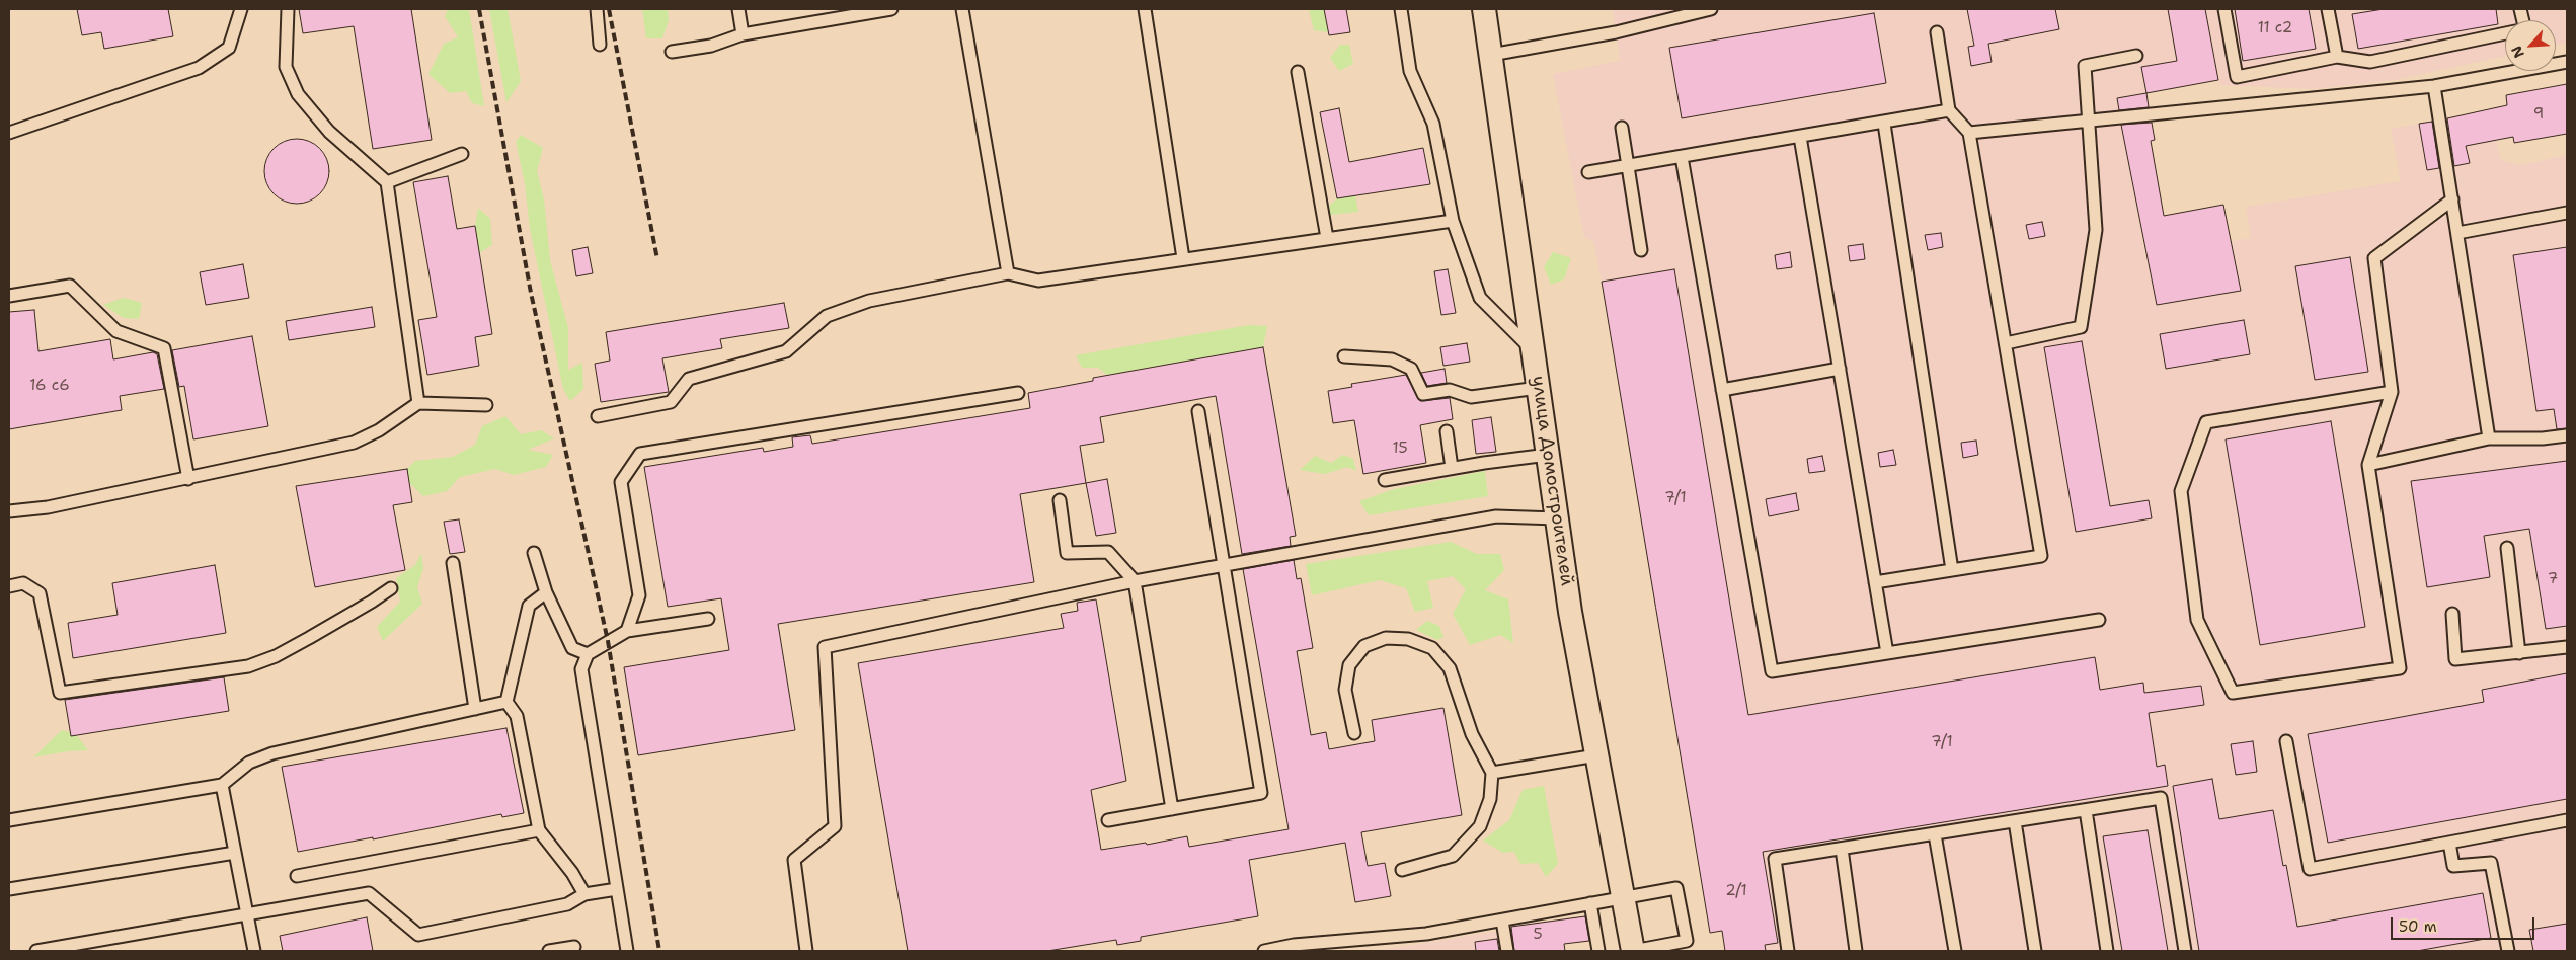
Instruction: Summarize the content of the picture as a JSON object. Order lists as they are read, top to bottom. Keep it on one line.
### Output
{"streets":{"street":["улица Домостроителей"]},"house_numbers":["11 с2","9","16 с6","15","7/1","7","7/1","2/1","5"],"scale_bar":"50 m","north":"bottom left"}
